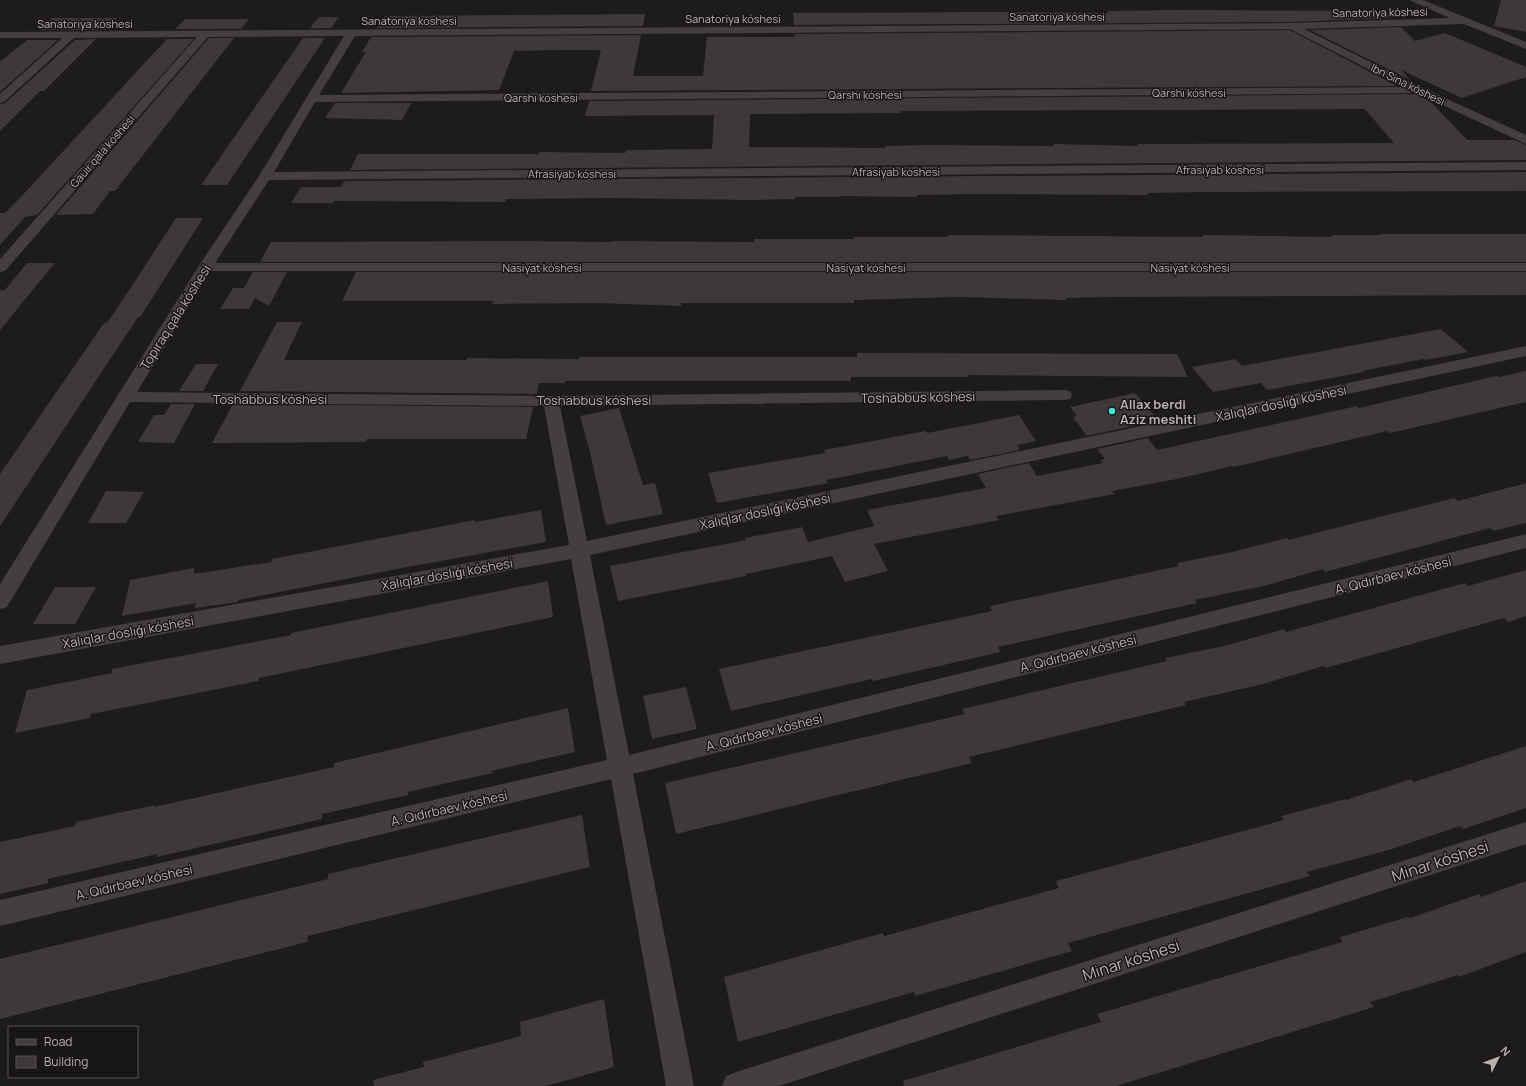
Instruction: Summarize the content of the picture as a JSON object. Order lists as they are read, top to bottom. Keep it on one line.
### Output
{"streets":{"street":["Sanatoriya kóshesi","Ibn Sina kóshesi","Qarshı kóshesi","Gauir qala kóshesi","Afrasiyab kóshesi","Nasiyat kóshesi","Topıraq qala kóshesi","Toshabbus kóshesi","Xalıqlar doslıǵı kóshesi","A. Qıdırbaev kóshesi","Minar kóshesi"]},"crossings":[["Sanatoriya kóshesi","Ibn Sina kóshesi"],["Sanatoriya kóshesi","Gauir qala kóshesi"],["Sanatoriya kóshesi","Topıraq qala kóshesi"],["Ibn Sina kóshesi","Qarshı kóshesi"],["Qarshı kóshesi","Topıraq qala kóshesi"],["Afrasiyab kóshesi","Topıraq qala kóshesi"],["Nasiyat kóshesi","Topıraq qala kóshesi"],["Topıraq qala kóshesi","Toshabbus kóshesi"]],"places":["Allax berdi Aziz meshiti"],"legend":["Road","Building"],"north":"top right"}
